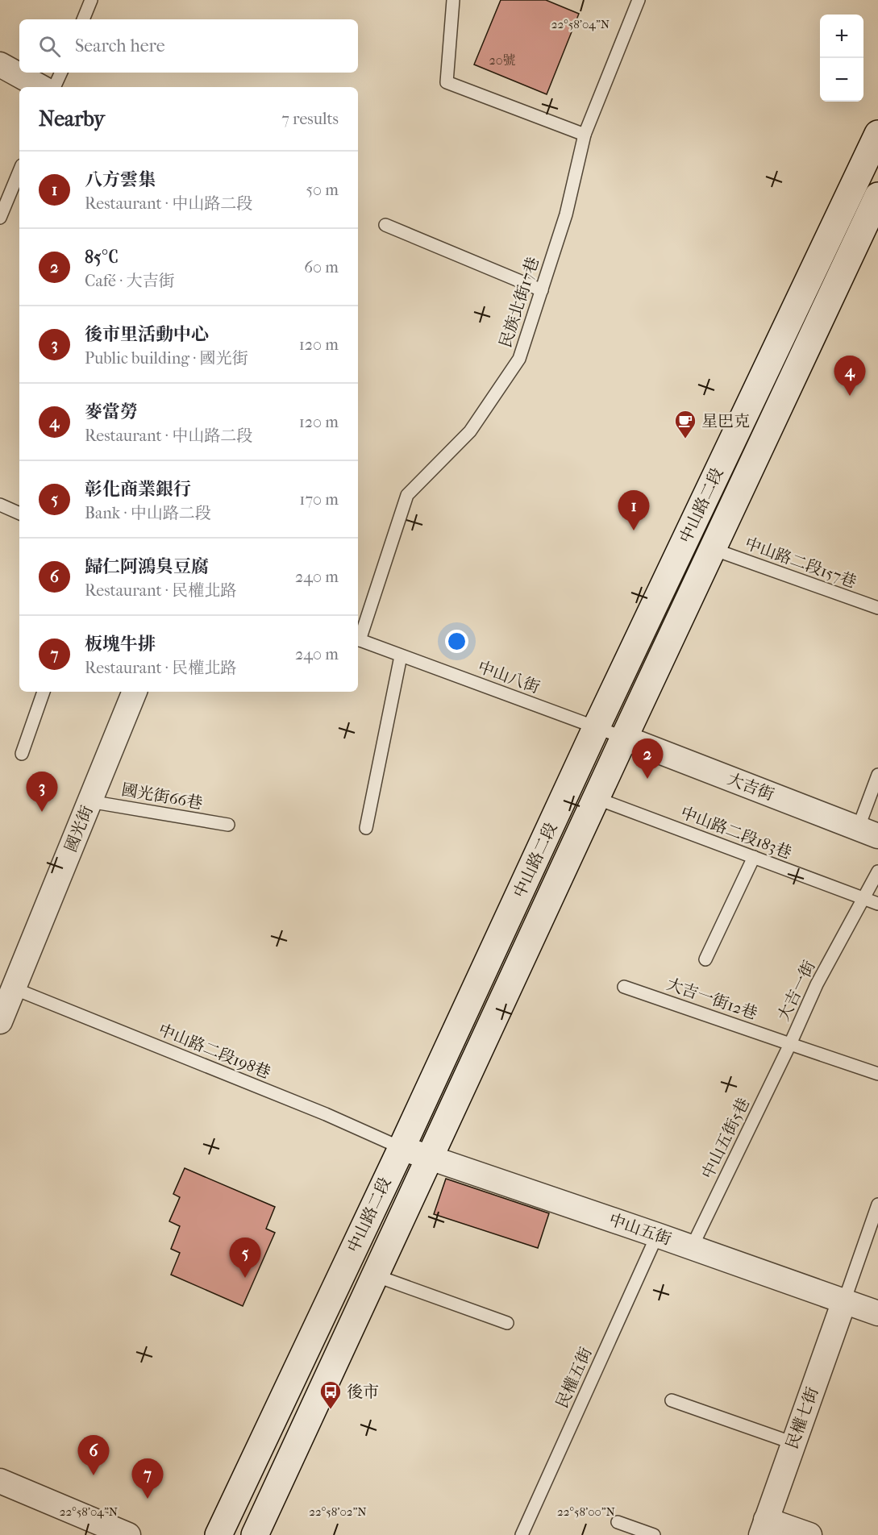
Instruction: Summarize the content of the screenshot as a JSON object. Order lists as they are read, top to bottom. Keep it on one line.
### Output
{"streets":{"main road":["中山路二段"],"street":["大吉街","國光街","中山五街","民權七街"],"lane":["民族北街17巷","中山路二段157巷","中山八街","國光街66巷","中山路二段183巷","大吉一街","大吉一街12巷","中山路二段198巷","中山五街5巷","民權五街"]},"crossings":[["中山路二段","中山路二段157巷"],["中山路二段","中山八街"],["中山路二段","大吉街"],["中山路二段","中山路二段183巷"],["中山路二段","中山路二段198巷"],["中山路二段","中山五街"],["中山八街","大吉街"],["國光街66巷","國光街"],["國光街","中山路二段198巷"],["中山路二段183巷","大吉一街"],["大吉一街","大吉一街12巷"],["大吉一街","中山五街5巷"],["大吉一街12巷","中山五街5巷"],["中山路二段198巷","中山五街"],["中山五街5巷","中山五街"],["中山五街","民權五街"],["中山五街","民權七街"]],"places":{"cafe":["星巴克"],"bus stop":["後市"]},"house_numbers":["20號"],"page":{"map_buttons":["+","−"],"search":"Search here","heading":["Nearby","7 results"],"list":[{"mark":"1","name":"八方雲集","note":"Restaurant · 中山路二段","value":"50 m"},{"mark":"2","name":"85℃","note":"Café · 大吉街","value":"60 m"},{"mark":"3","name":"後市里活動中心","note":"Public building · 國光街","value":"120 m"},{"mark":"4","name":"麥當勞","note":"Restaurant · 中山路二段","value":"120 m"},{"mark":"5","name":"彰化商業銀行","note":"Bank · 中山路二段","value":"170 m"},{"mark":"6","name":"歸仁阿鴻臭豆腐","note":"Restaurant · 民權北路","value":"240 m"},{"mark":"7","name":"板塊牛排","note":"Restaurant · 民權北路","value":"240 m"}],"pins":["4","1","2","3","5","6","7"]},"coordinates":["22°58'04\"N","22°58'02\"N","22°58'00\"N"]}
